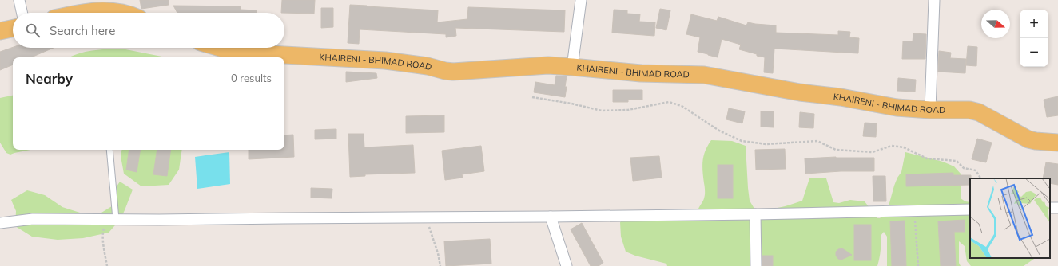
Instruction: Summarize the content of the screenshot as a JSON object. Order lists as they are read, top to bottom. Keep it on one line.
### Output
{"streets":{"main road":["KHAIRENI - BHIMAD ROAD"]},"north":"right","page":{"map_buttons":["+","−"],"search":"Search here","heading":["Nearby","0 results"]}}
